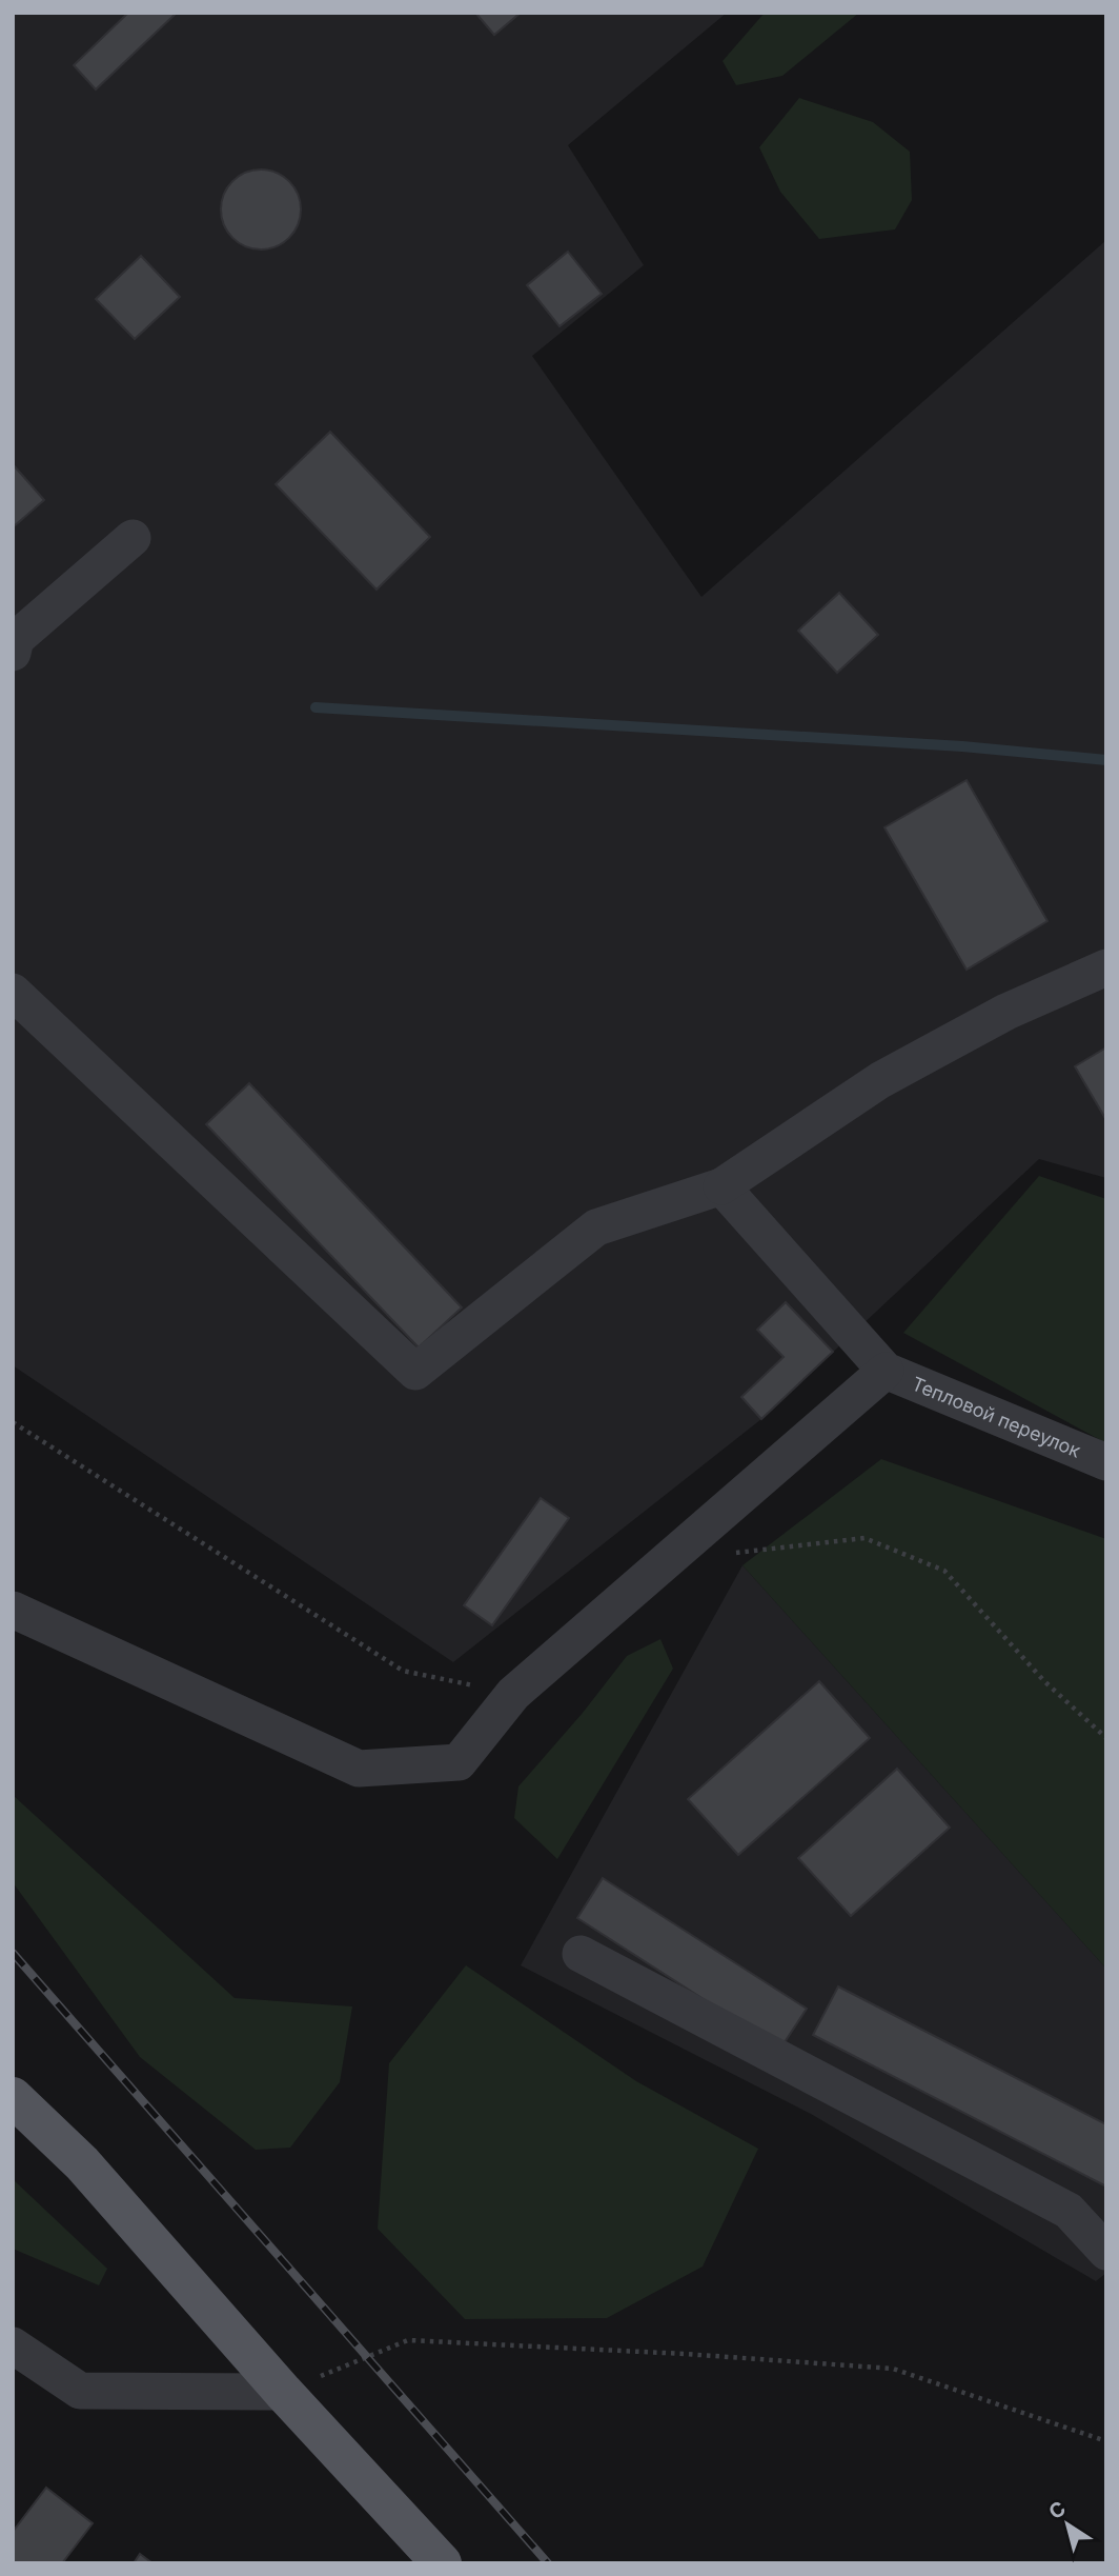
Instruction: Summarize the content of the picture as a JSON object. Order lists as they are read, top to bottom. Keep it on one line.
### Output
{"streets":{"street":["Тепловой переулок"]},"north":"top left"}
